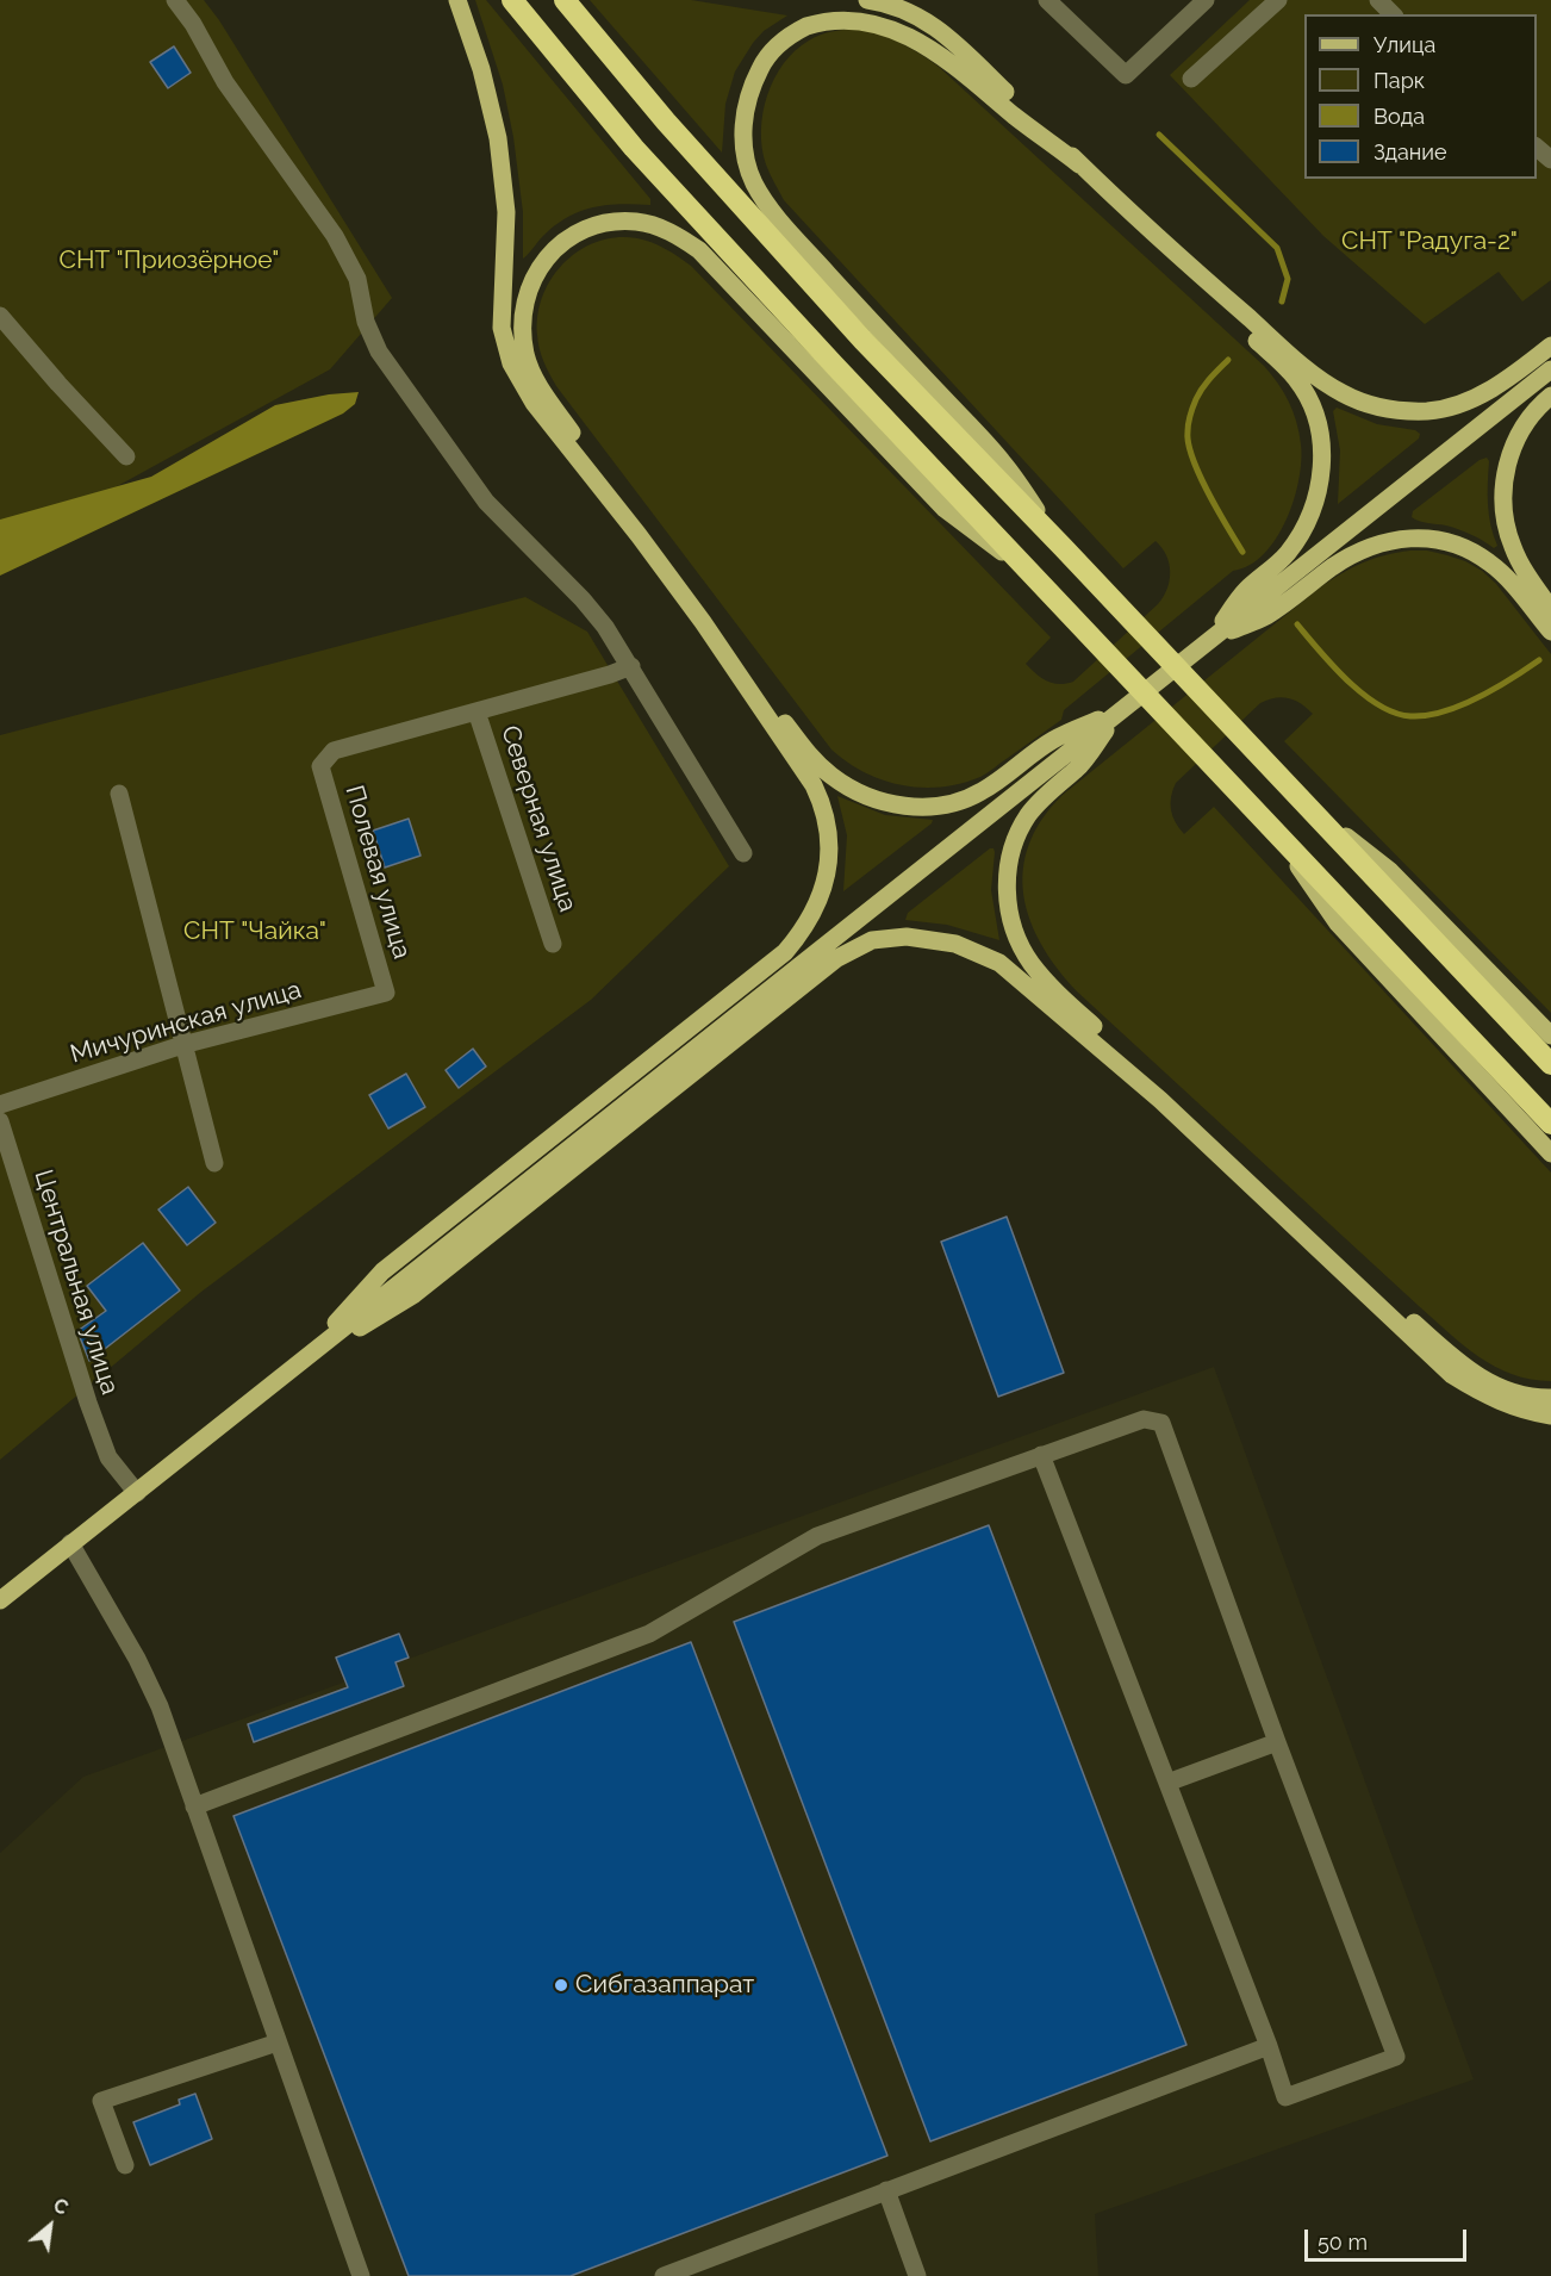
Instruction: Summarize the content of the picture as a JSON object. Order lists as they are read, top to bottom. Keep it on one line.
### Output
{"streets":{"street":["Северная улица","Полевая улица","Мичуринская улица","Центральная улица"]},"crossings":[["Северная улица","Полевая улица"],["Полевая улица","Мичуринская улица"]],"parks":["СНТ \"Радуга-2\"","СНТ \"Приозёрное\"","СНТ \"Чайка\""],"places":["Сибгазаппарат"],"legend":["Улица","Парк","Вода","Здание"],"scale_bar":"50 m","north":"top right"}
